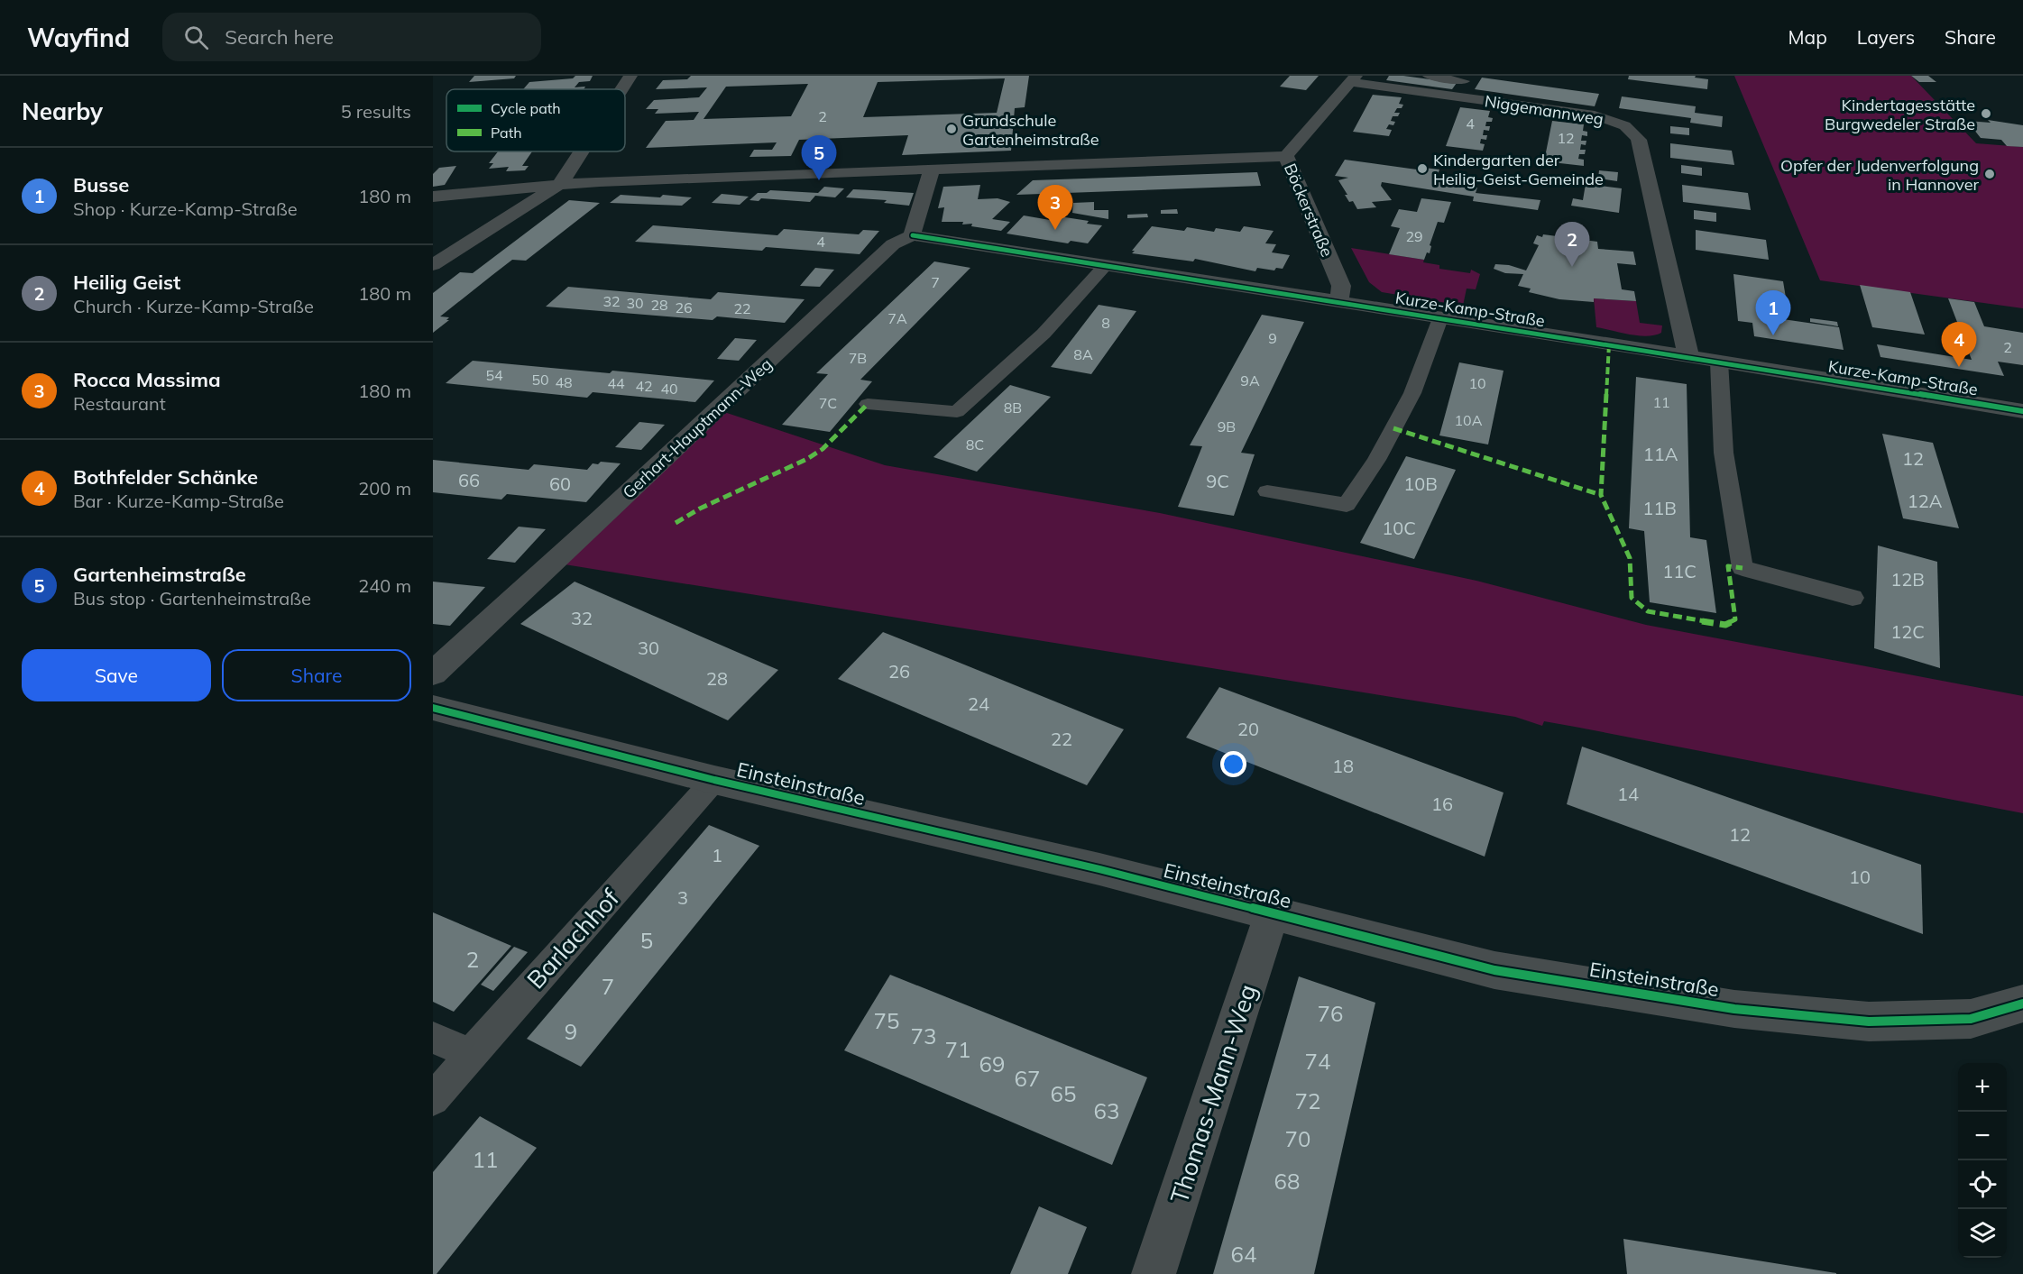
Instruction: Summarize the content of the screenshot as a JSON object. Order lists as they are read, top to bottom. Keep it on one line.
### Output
{"streets":{"street":["Niggemannweg","Böckerstraße","Kurze-Kamp-Straße","Gerhart-Hauptmann-Weg","Einsteinstraße","Thomas-Mann-Weg"],"lane":["Barlachhof"]},"crossings":[["Niggemannweg","Böckerstraße"],["Niggemannweg","Kurze-Kamp-Straße"],["Böckerstraße","Kurze-Kamp-Straße"],["Kurze-Kamp-Straße","Gerhart-Hauptmann-Weg"],["Einsteinstraße","Barlachhof"],["Einsteinstraße","Thomas-Mann-Weg"]],"places":["Kindertagesstätte Burgwedeler Straße","Grundschule Gartenheimstraße","Kindergarten der Heilig-Geist-Gemeinde","Opfer der Judenverfolgung in Hannover"],"house_numbers":["2","4","12","29","4","7","32","30","28","26","22","7A","8","9","2","8A","7B","54","50","9A","48","44","10","42","40","11","7C","8B","10A","9B","8C","11A","12","66","9C","60","10B","12A","11B","10C","11C","12B","32","12C","30","26","28","24","20","22","18","14","16","12","1","10","3","5","2","7","76","75","9","73","71","74","69","67","65","72","63","70","11","68","64"],"legend":["Cycle path","Path"],"page":{"header":"Wayfind","search":"Search here","nav":["Map","Layers","Share"],"heading":["Nearby","5 results"],"pins":["5","3","2","1","4"],"list":[{"mark":"1","name":"Busse","note":"Shop · Kurze-Kamp-Straße","value":"180 m"},{"mark":"2","name":"Heilig Geist","note":"Church · Kurze-Kamp-Straße","value":"180 m"},{"mark":"3","name":"Rocca Massima","note":"Restaurant","value":"180 m"},{"mark":"4","name":"Bothfelder Schänke","note":"Bar · Kurze-Kamp-Straße","value":"200 m"},{"mark":"5","name":"Gartenheimstraße","note":"Bus stop · Gartenheimstraße","value":"240 m"}],"buttons":["Save","Share"],"map_buttons":["+","−"]}}
